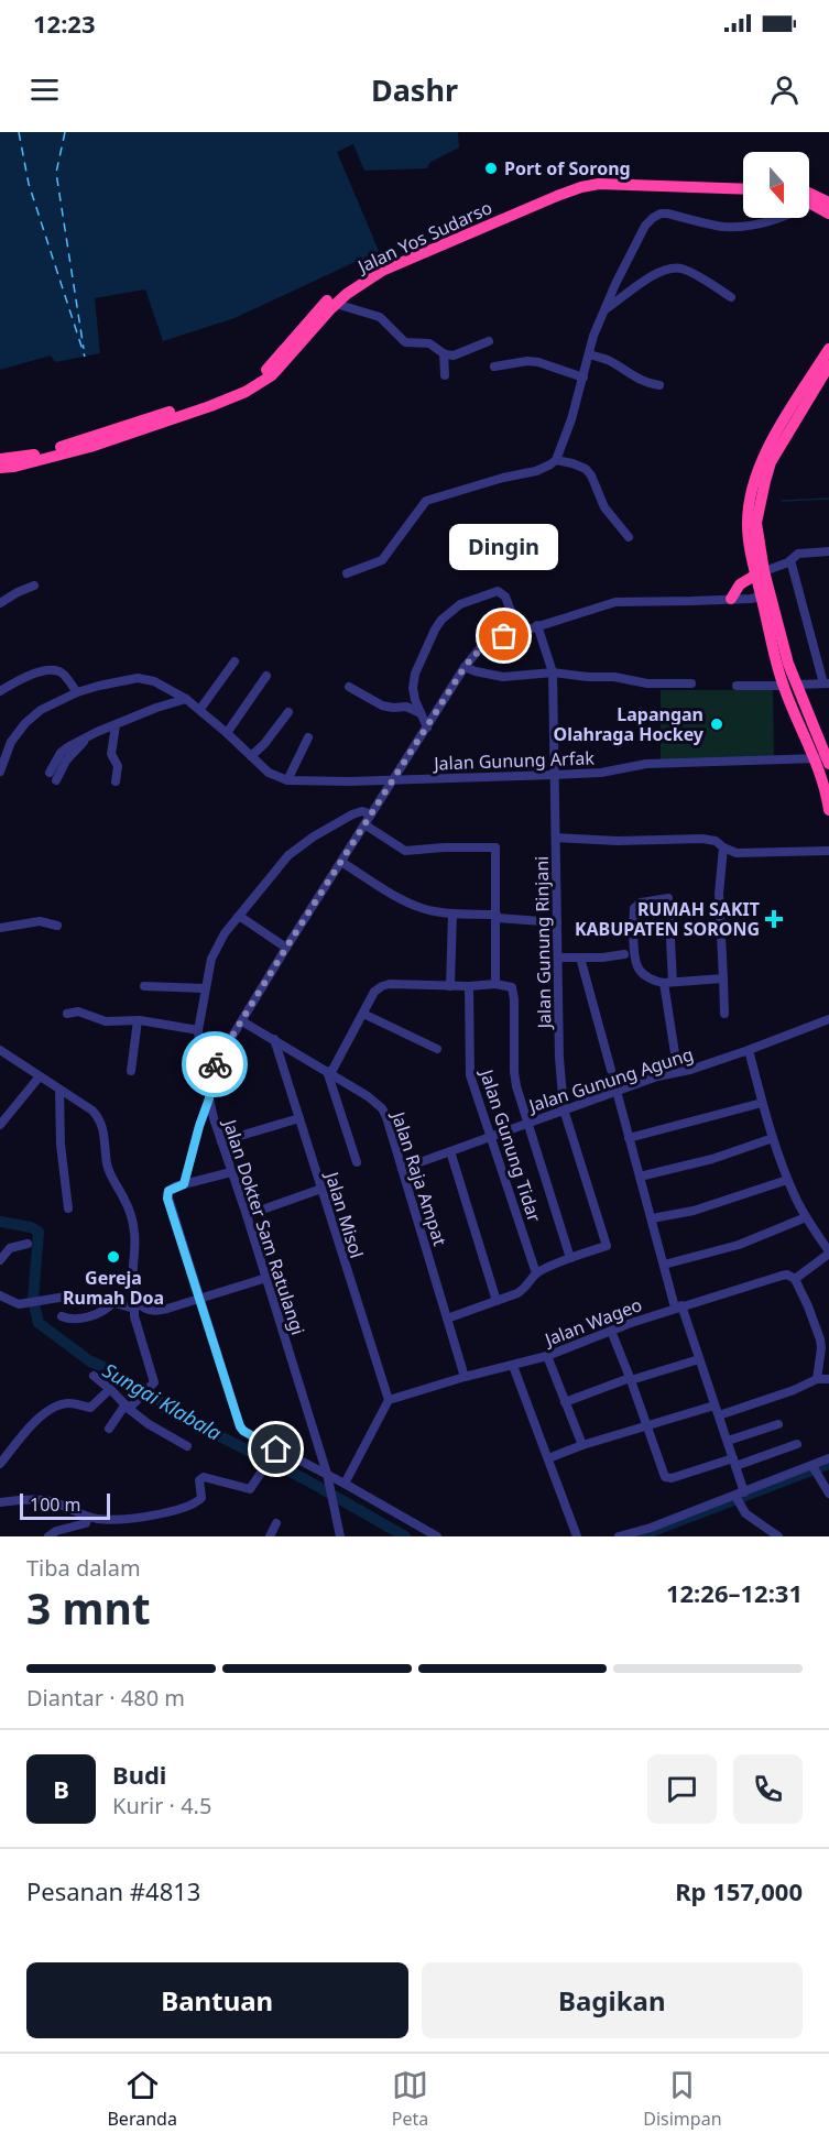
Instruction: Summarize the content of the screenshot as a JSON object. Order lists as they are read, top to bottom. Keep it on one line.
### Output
{"streets":{"highway":["Jalan Yos Sudarso"],"street":["Jalan Gunung Arfak","Jalan Gunung Rinjani","Jalan Gunung Agung","Jalan Gunung Tidar","Jalan Raja Ampat","Jalan Misol","Jalan Dokter Sam Ratulangi","Jalan Wageo"]},"crossings":[["Jalan Gunung Arfak","Jalan Gunung Rinjani"],["Jalan Gunung Arfak","Jalan Dokter Sam Ratulangi"],["Jalan Gunung Rinjani","Jalan Gunung Agung"],["Jalan Gunung Rinjani","Jalan Dokter Sam Ratulangi"],["Jalan Gunung Agung","Jalan Gunung Tidar"],["Jalan Gunung Agung","Jalan Raja Ampat"],["Jalan Raja Ampat","Jalan Misol"],["Jalan Raja Ampat","Jalan Dokter Sam Ratulangi"],["Jalan Raja Ampat","Jalan Wageo"],["Jalan Misol","Jalan Wageo"]],"water":["Sungai Klabala"],"places":{"other":["Port of Sorong","Dingin","Lapangan Olahraga Hockey","Gereja Rumah Doa"],"health":["RUMAH SAKIT KABUPATEN SORONG"]},"scale_bar":"100 m","north":"bottom","page":{"status":"12:23","header":"Dashr","bubble":"Dingin","scale":"100 m","heading":["3 mnt","Tiba dalam","12:26–12:31"],"panel":["Budi","Kurir · 4.5","Pesanan #4813","Rp 157,000"],"bar":"Diantar · 480 m","round":"B","buttons":["Bantuan","Bagikan"],"tabs":["Beranda","Peta","Disimpan"]}}
